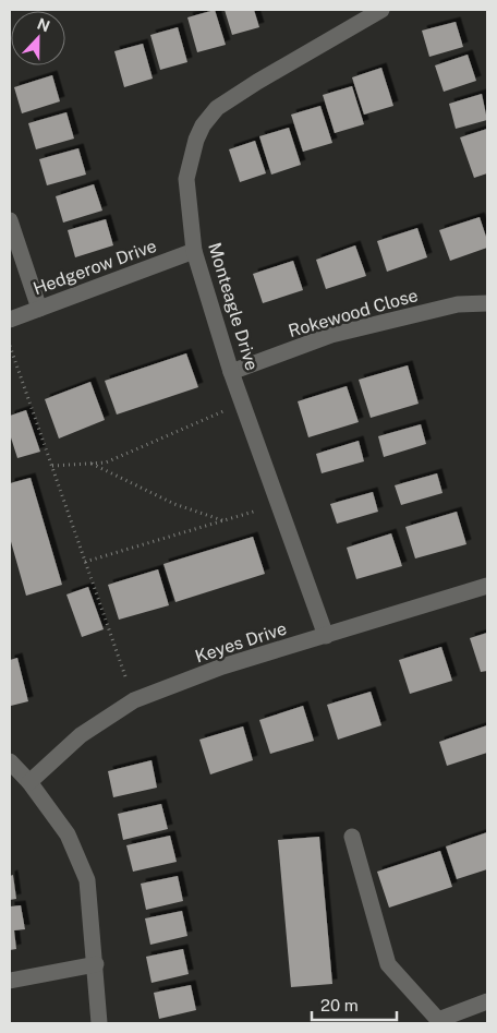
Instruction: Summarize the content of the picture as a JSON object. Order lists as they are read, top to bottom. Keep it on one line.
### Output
{"streets":{"street":["Hedgerow Drive","Monteagle Drive","Rokewood Close","Keyes Drive"]},"crossings":[["Hedgerow Drive","Monteagle Drive"],["Monteagle Drive","Rokewood Close"],["Monteagle Drive","Keyes Drive"]],"scale_bar":"20 m","north":"top"}
